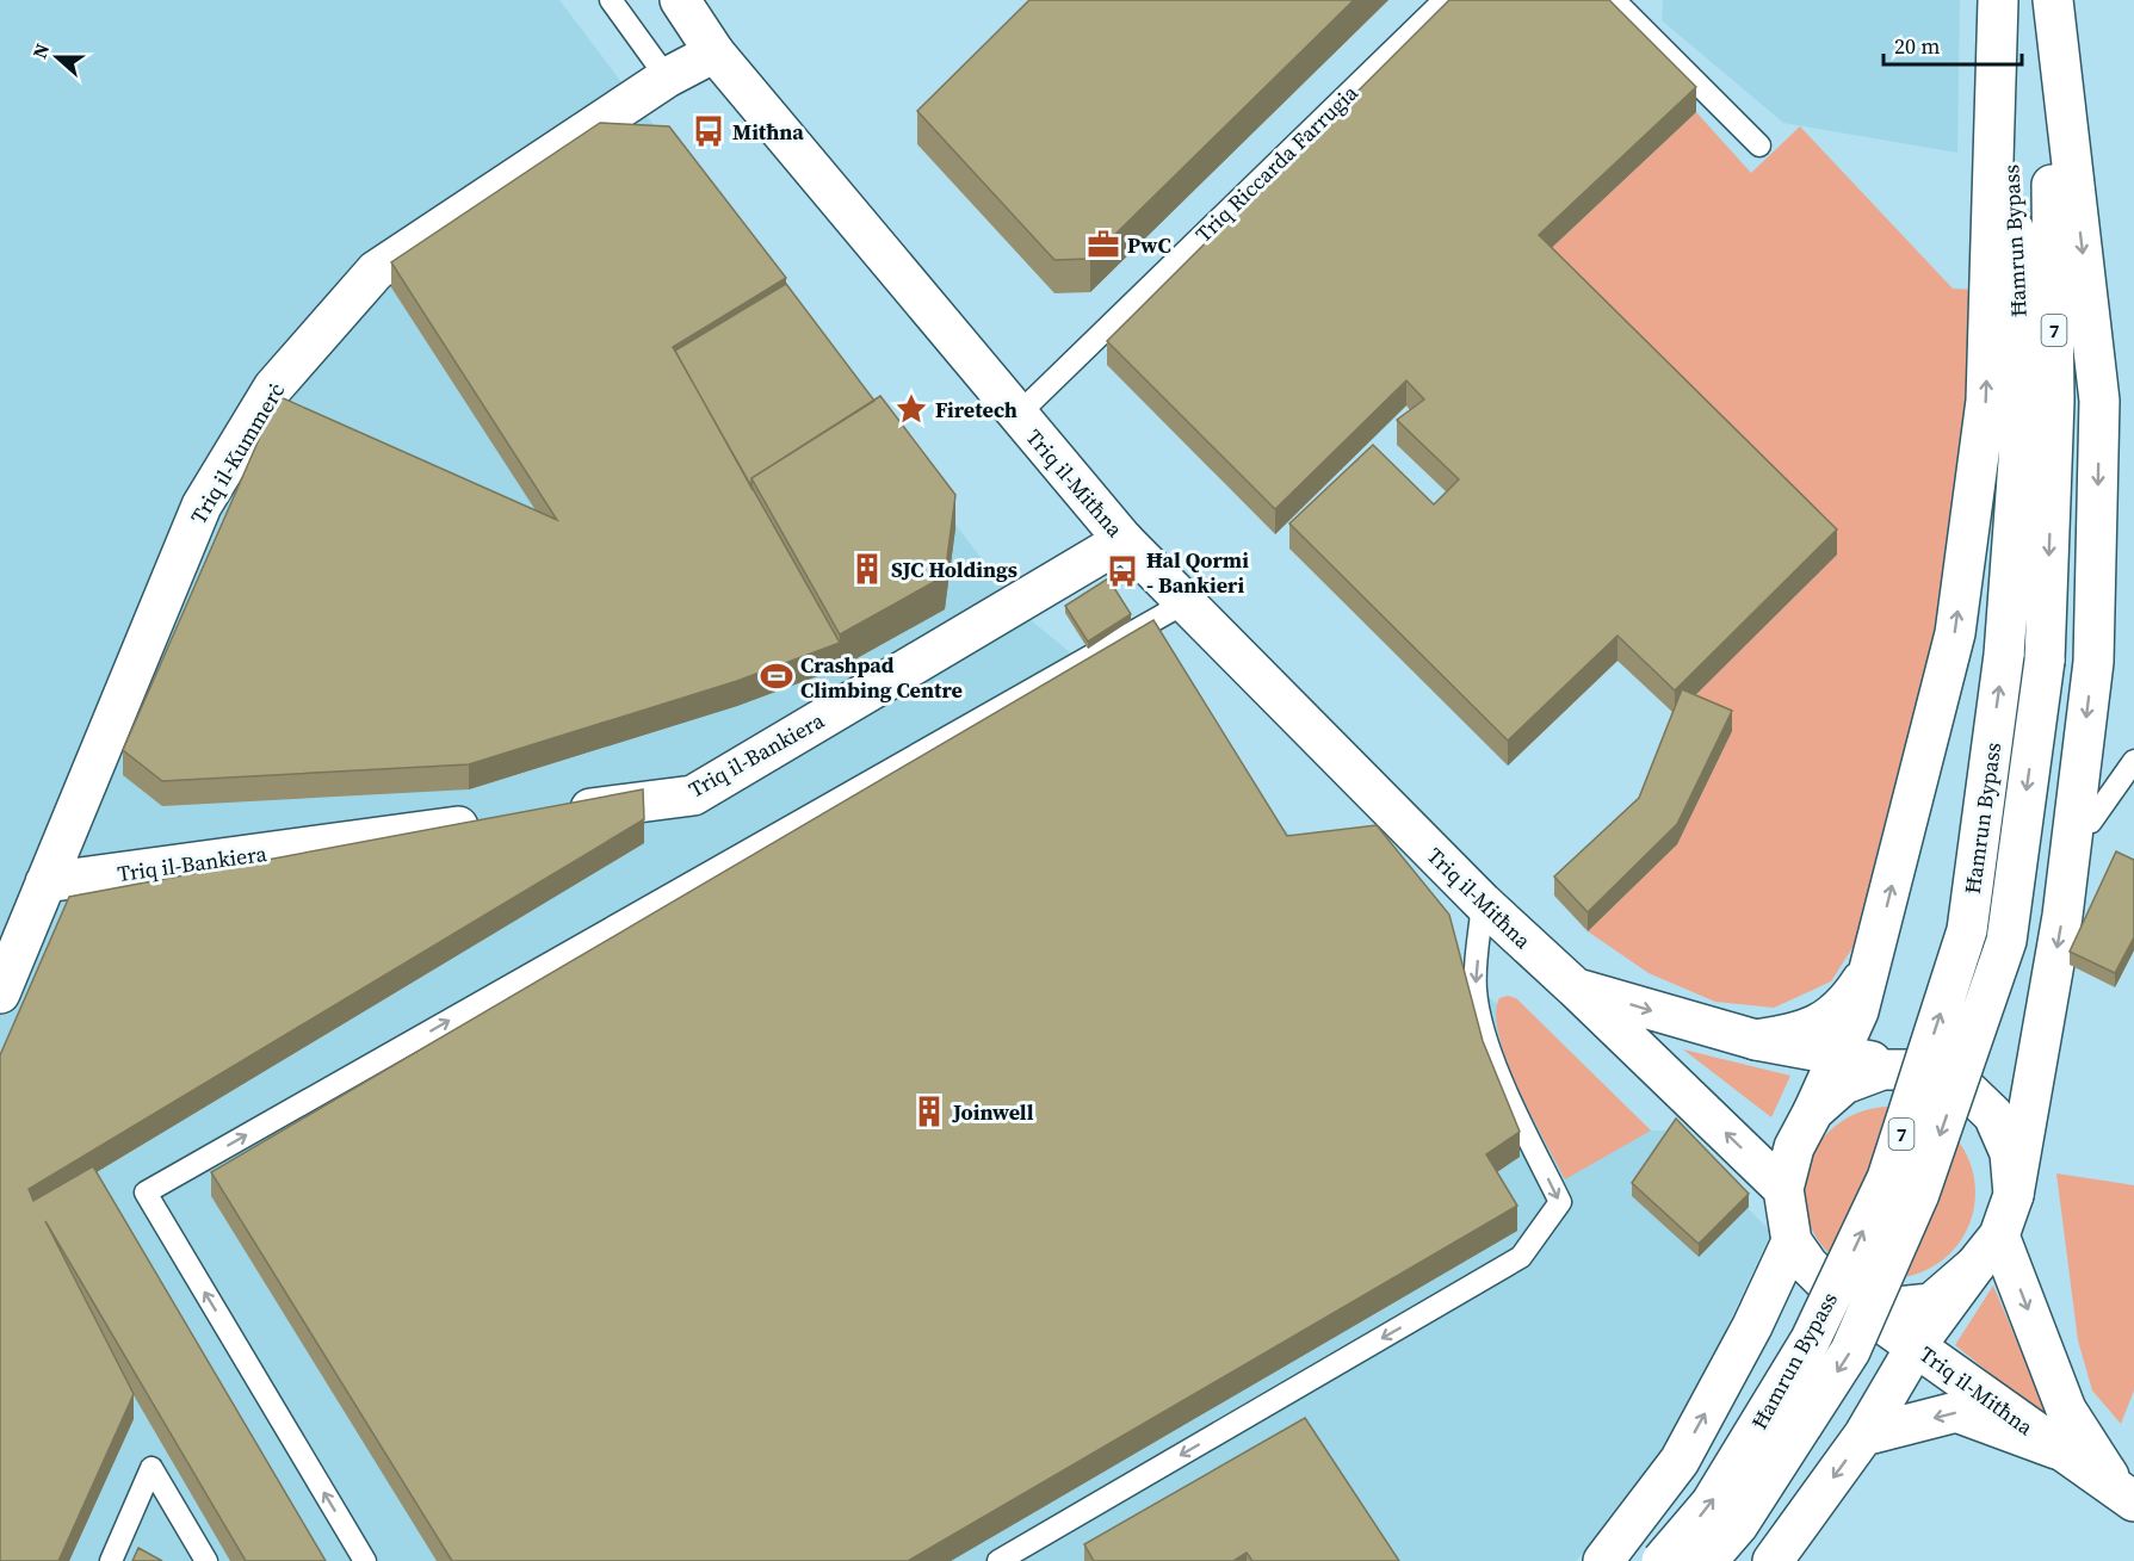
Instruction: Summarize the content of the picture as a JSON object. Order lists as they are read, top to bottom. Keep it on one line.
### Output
{"streets":{"main road":["Ħamrun Bypass","7","Triq il-Kummerċ","Triq il-Mitħna","Triq il-Bankiera"],"lane":["Triq Riccarda Farrugia"]},"crossings":[["Triq Riccarda Farrugia","Triq il-Mitħna"],["Triq il-Kummerċ","Triq il-Mitħna"],["Triq il-Kummerċ","Triq il-Bankiera"],["Triq il-Mitħna","Triq il-Bankiera"]],"places":{"bus stop":["Mitħna","Ħal Qormi - Bankieri"],"office":["PwC"],"place":["Firetech"],"building":["SJC Holdings","Joinwell"],"sports":["Crashpad Climbing Centre"]},"scale_bar":"20 m","north":"left"}
